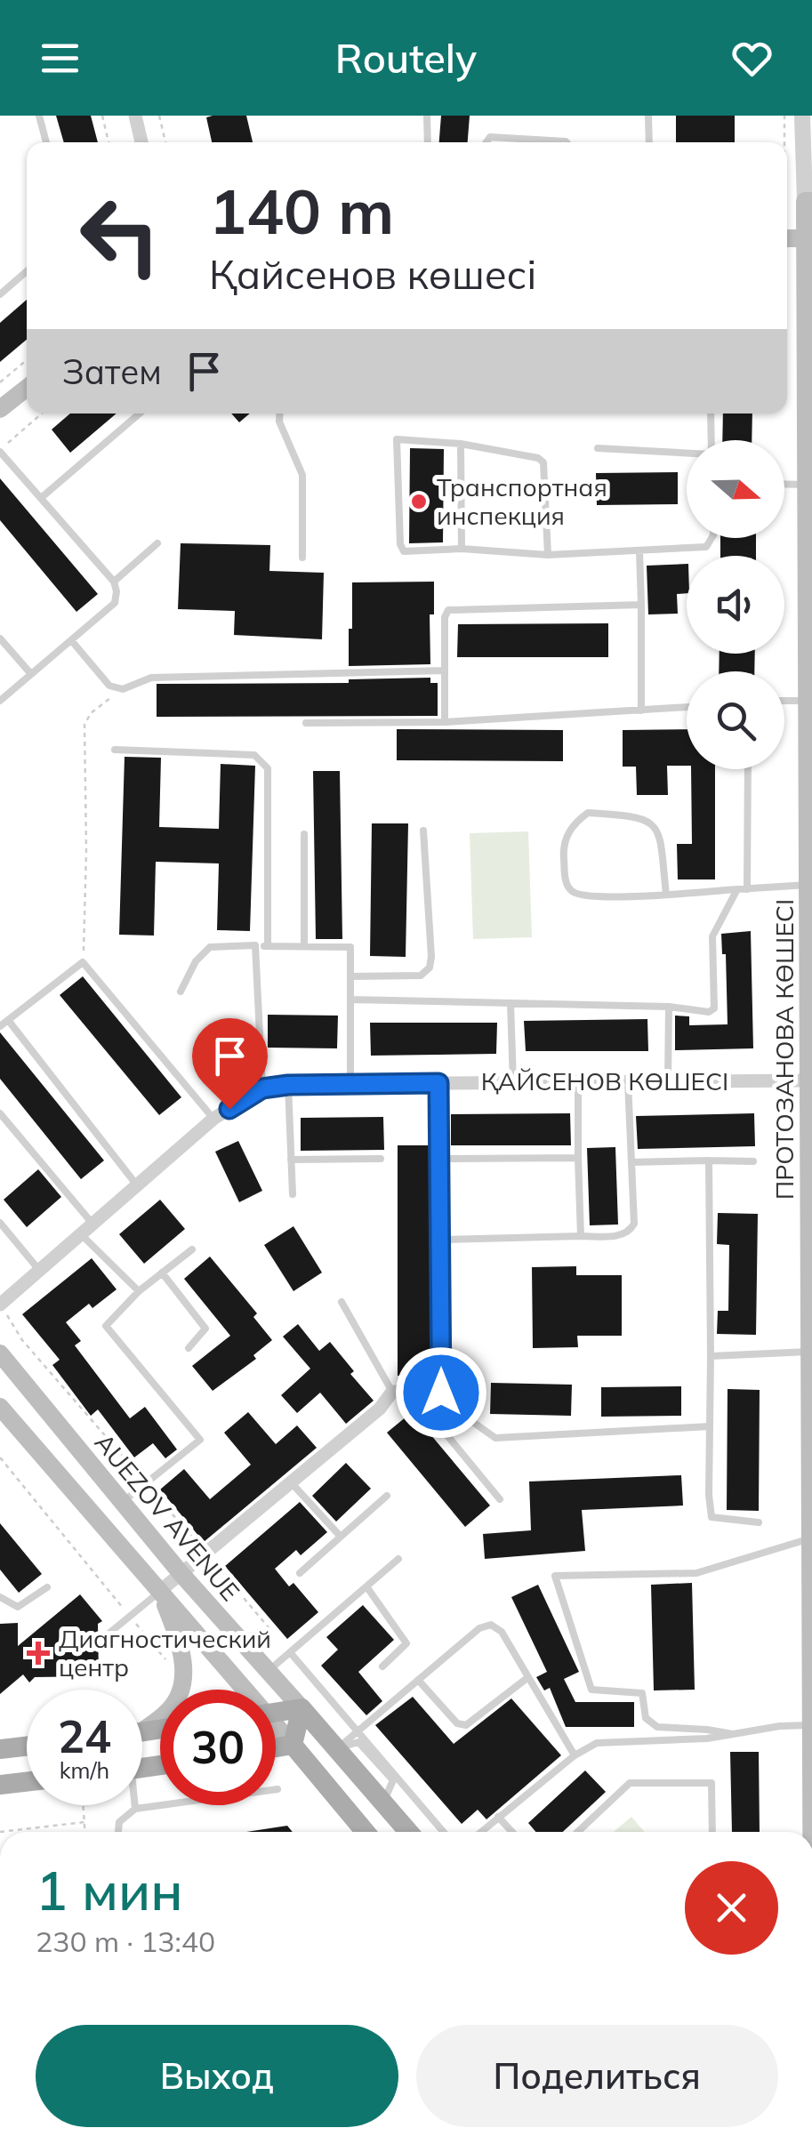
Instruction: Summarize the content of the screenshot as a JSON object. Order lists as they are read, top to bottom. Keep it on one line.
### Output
{"streets":{"main road":["ПРОТОЗАНОВА КӨШЕСІ","AUEZOV AVENUE"],"street":["ҚАЙСЕНОВ КӨШЕСІ"]},"crossings":[["ПРОТОЗАНОВА КӨШЕСІ","ҚАЙСЕНОВ КӨШЕСІ"]],"places":{"other":["Транспортная инспекция"],"health":["Диагностический центр"]},"north":"right","page":{"header":"Routely","turn":["140 m","Қайсенов көшесі"],"then":"Затем","speed":"24 km/h","limit":"30","heading":["1 мин","230 m · 13:40"],"buttons":["Выход","Поделиться"]}}
